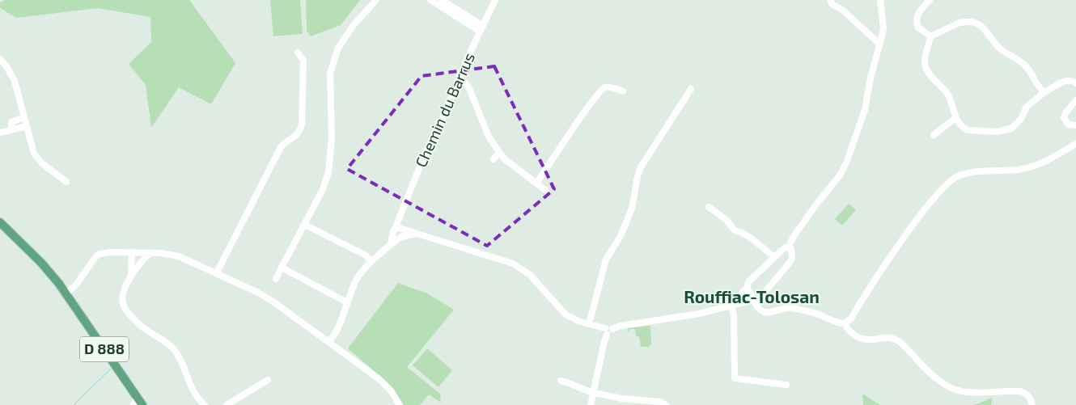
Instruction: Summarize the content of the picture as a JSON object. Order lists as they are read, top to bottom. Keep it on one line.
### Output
{"streets":{"main road":["D 888"],"street":["Chemin du Barrus"]},"districts":["Rouffiac-Tolosan"]}
